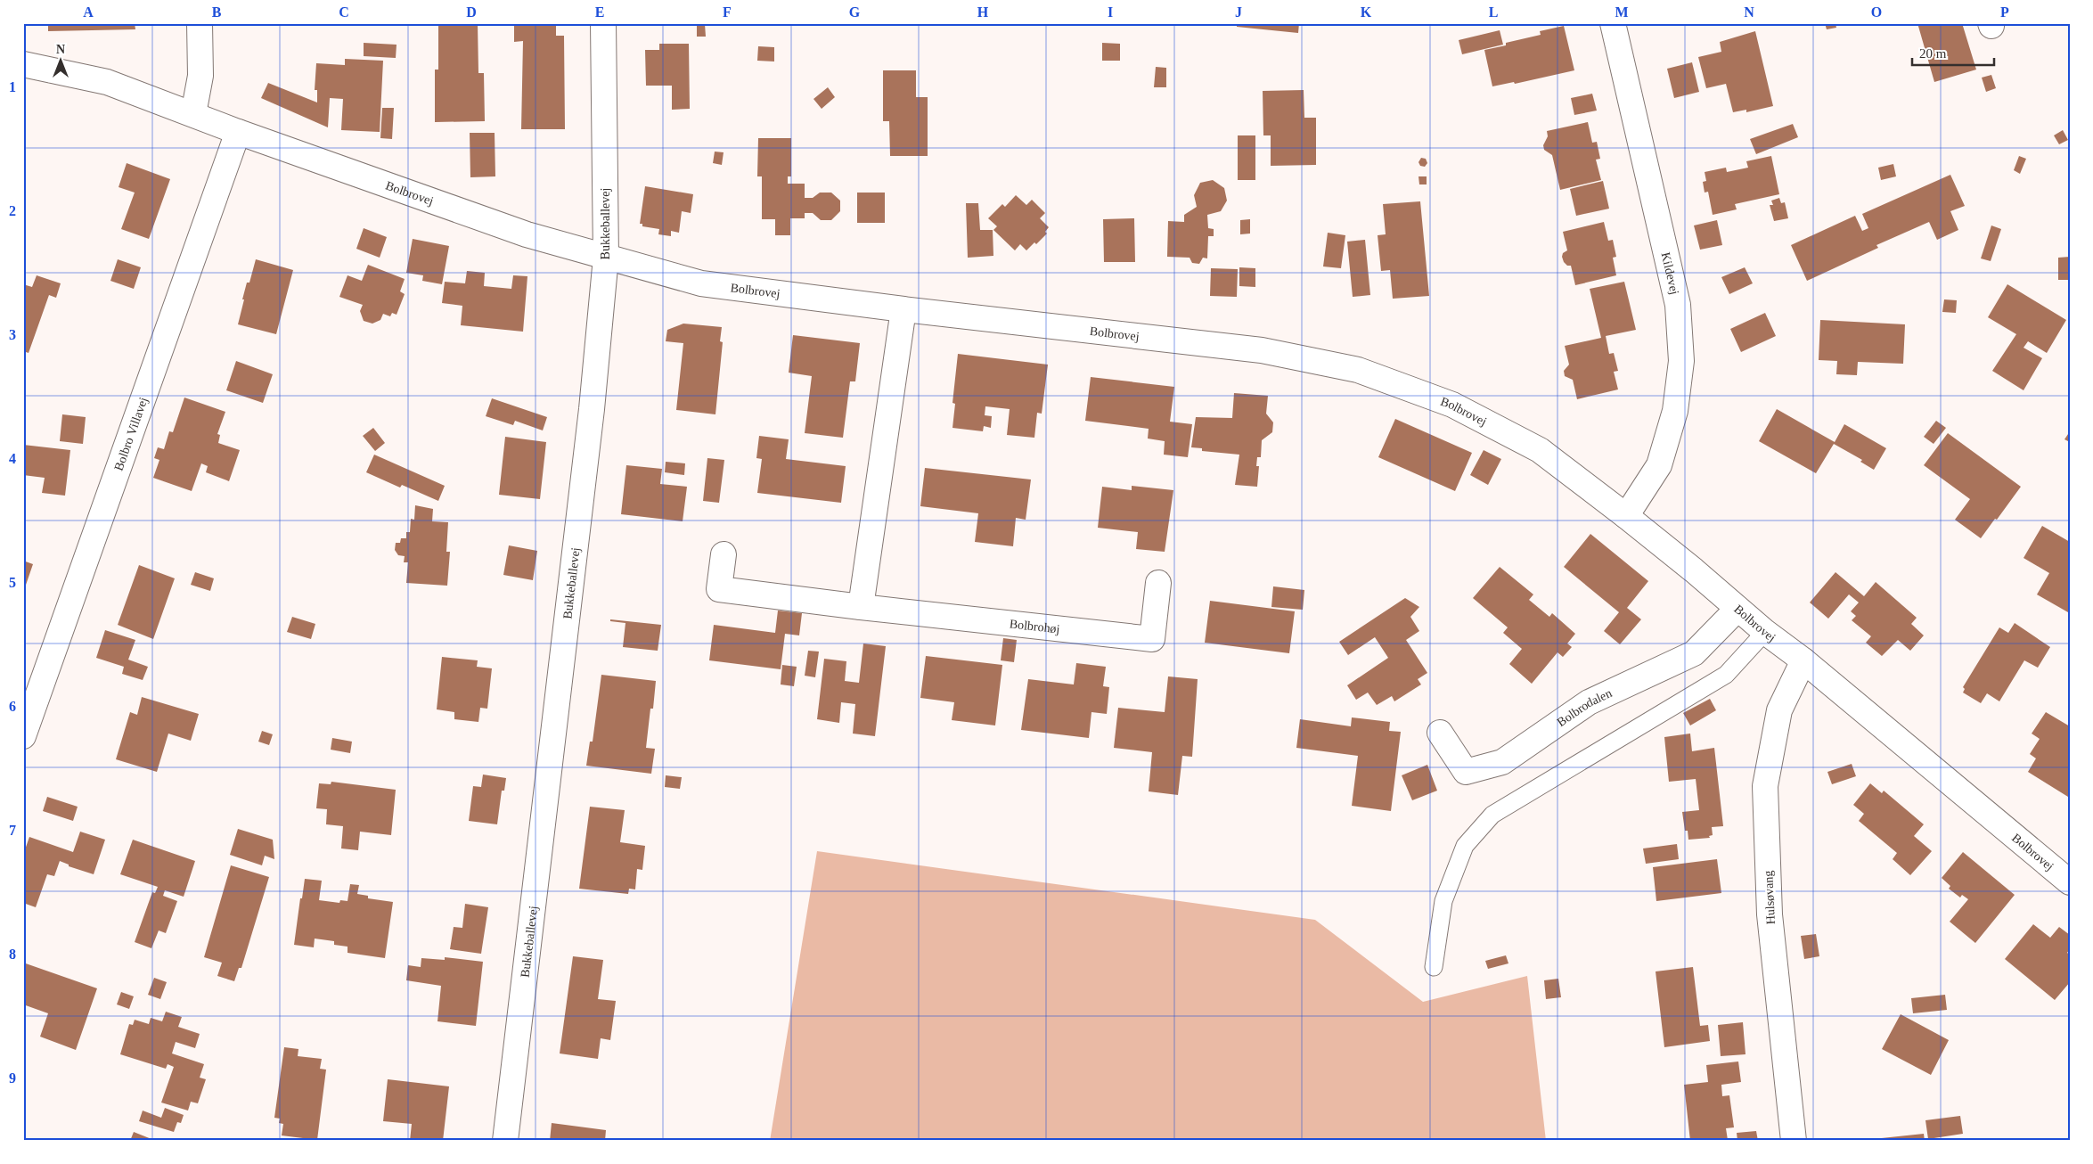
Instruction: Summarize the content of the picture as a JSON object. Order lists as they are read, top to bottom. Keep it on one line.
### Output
{"streets":{"street":["Bolbrovej","Bukkeballevej","Kildevej","Bolbro Villavej","Bolbrohøj","Bolbrodalen","Hulsøvang"]},"crossings":[["Bolbrovej","Bukkeballevej"],["Bolbrovej","Kildevej"],["Bolbrovej","Bolbro Villavej"],["Bolbrovej","Bolbrodalen"],["Bolbrovej","Hulsøvang"]],"scale_bar":"20 m","north":"top","grid":{"columns":["A","B","C","D","E","F","G","H","I","J","K","L","M","N","O","P"],"rows":["1","2","3","4","5","6","7","8","9"]}}
